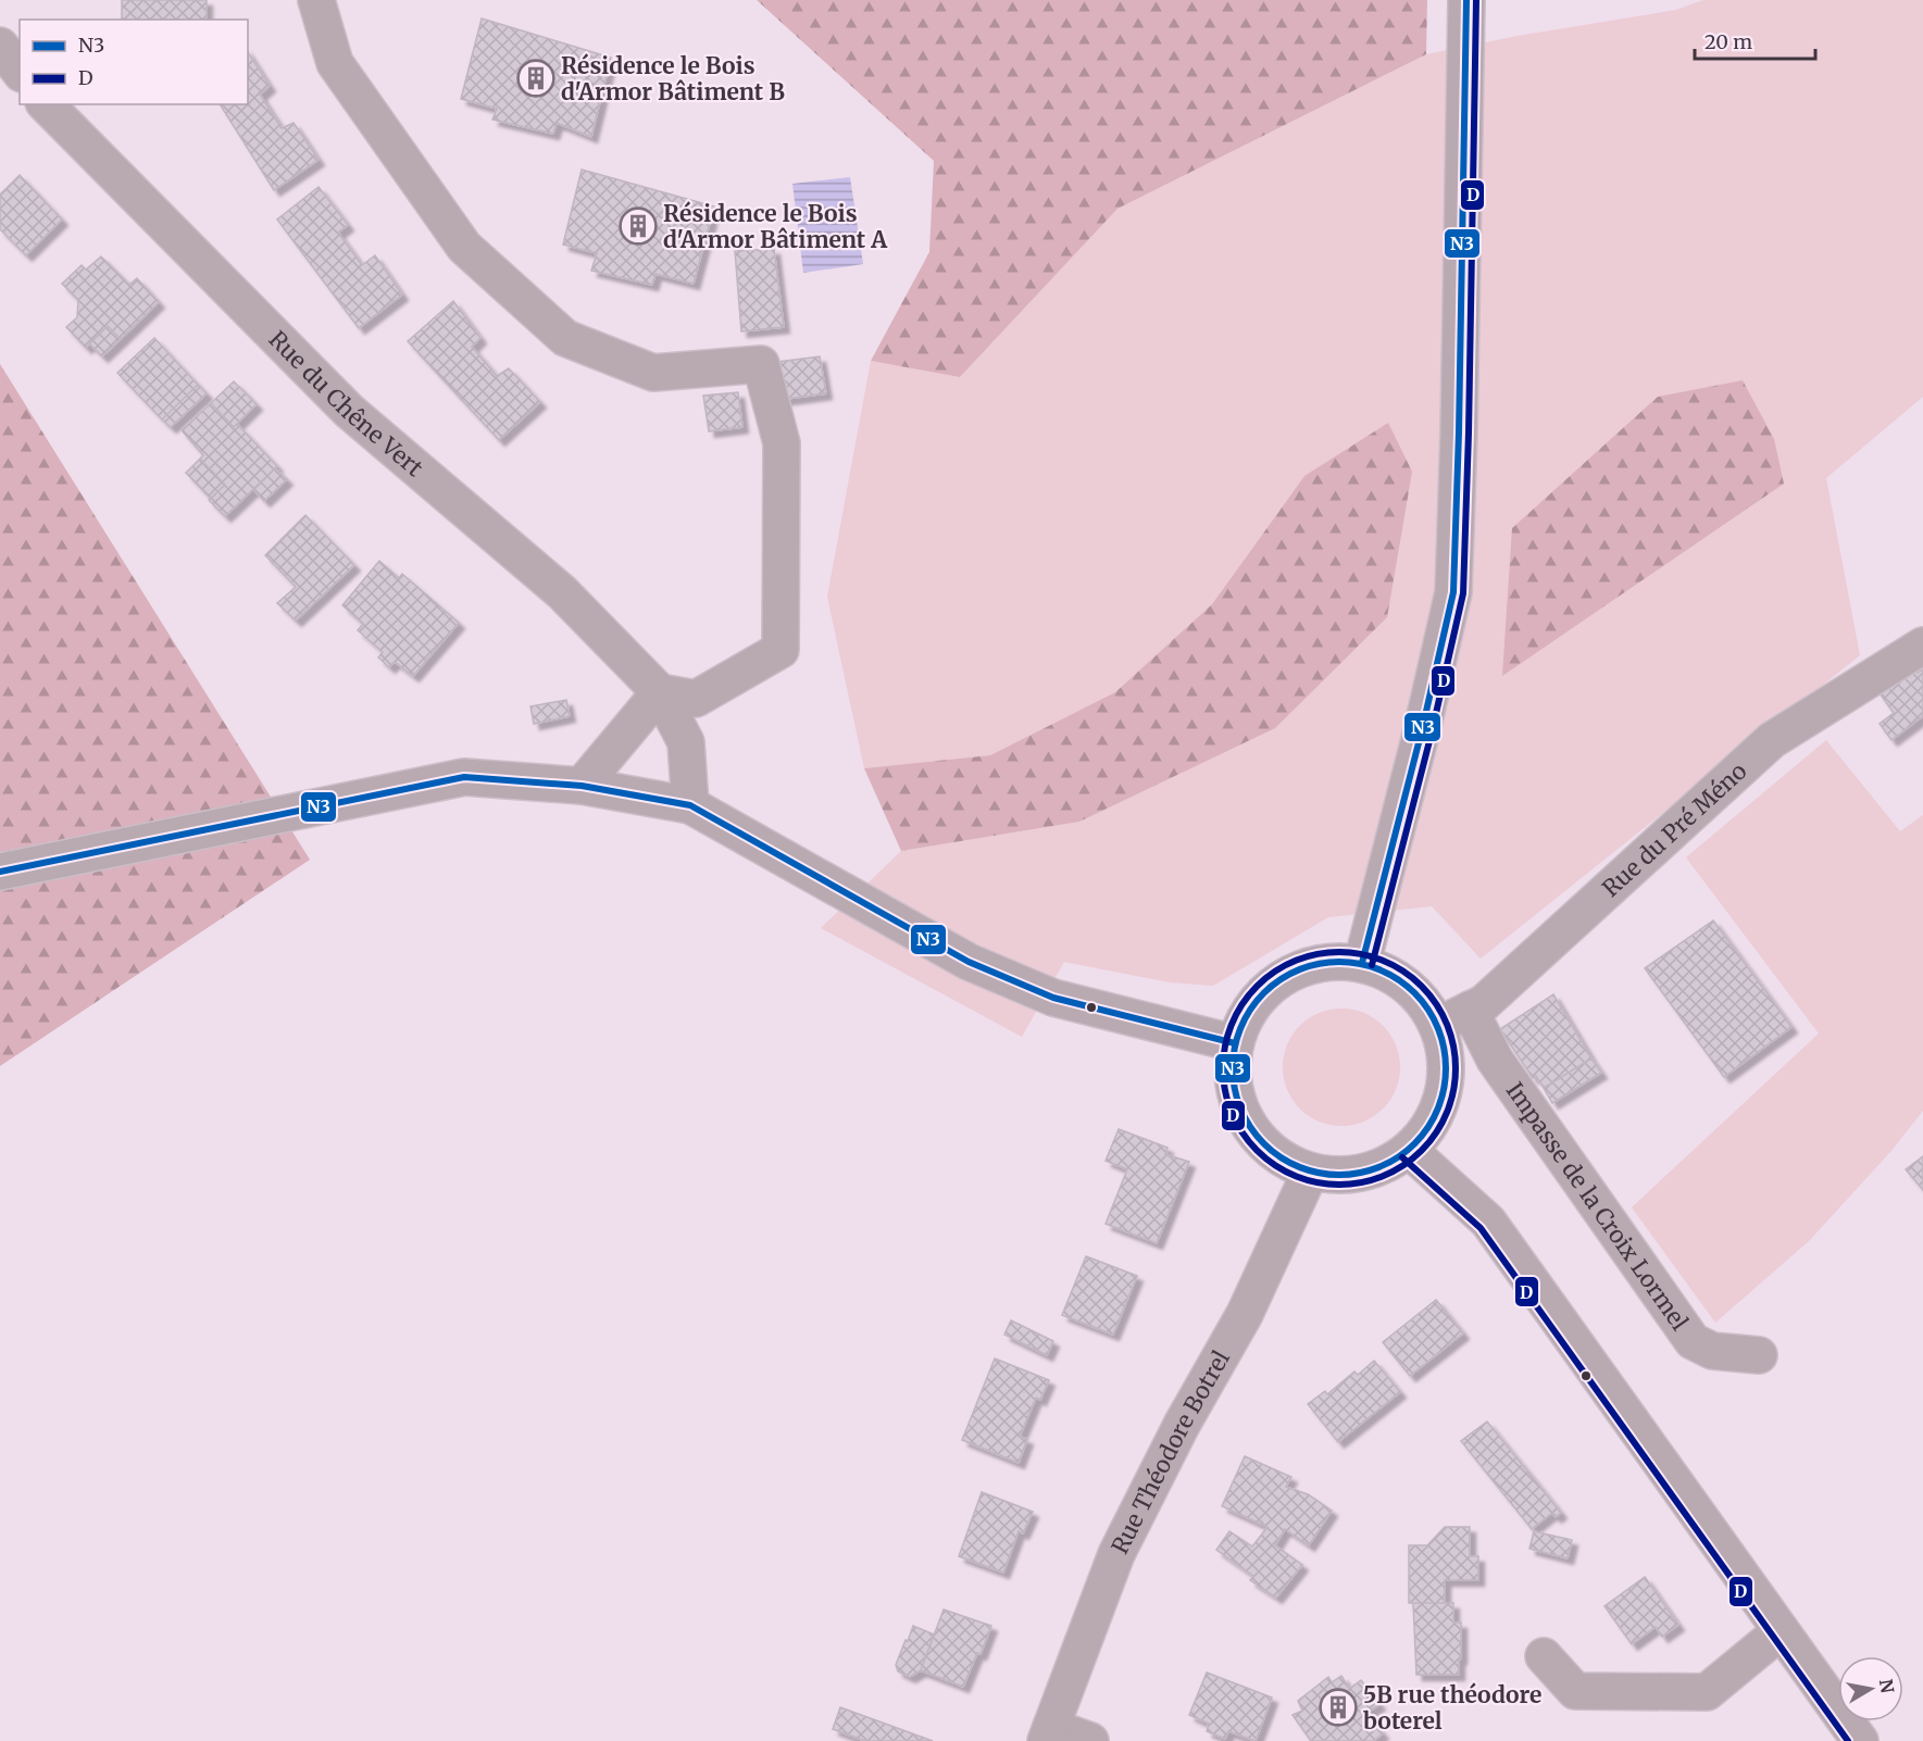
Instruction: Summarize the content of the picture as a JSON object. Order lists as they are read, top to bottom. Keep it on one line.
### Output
{"streets":{"street":["Rue du Chêne Vert","Rue du Pré Méno","Impasse de la Croix Lormel","Rue Théodore Botrel"]},"crossings":[["Rue du Pré Méno","Impasse de la Croix Lormel"],["Rue du Pré Méno","Rue Théodore Botrel"]],"places":{"building":["Résidence le Bois d'Armor Bâtiment B","Résidence le Bois d'Armor Bâtiment A","5B rue théodore boterel"]},"lines":["transit line N3","transit line D"],"legend":["N3","D"],"scale_bar":"20 m","north":"right"}
